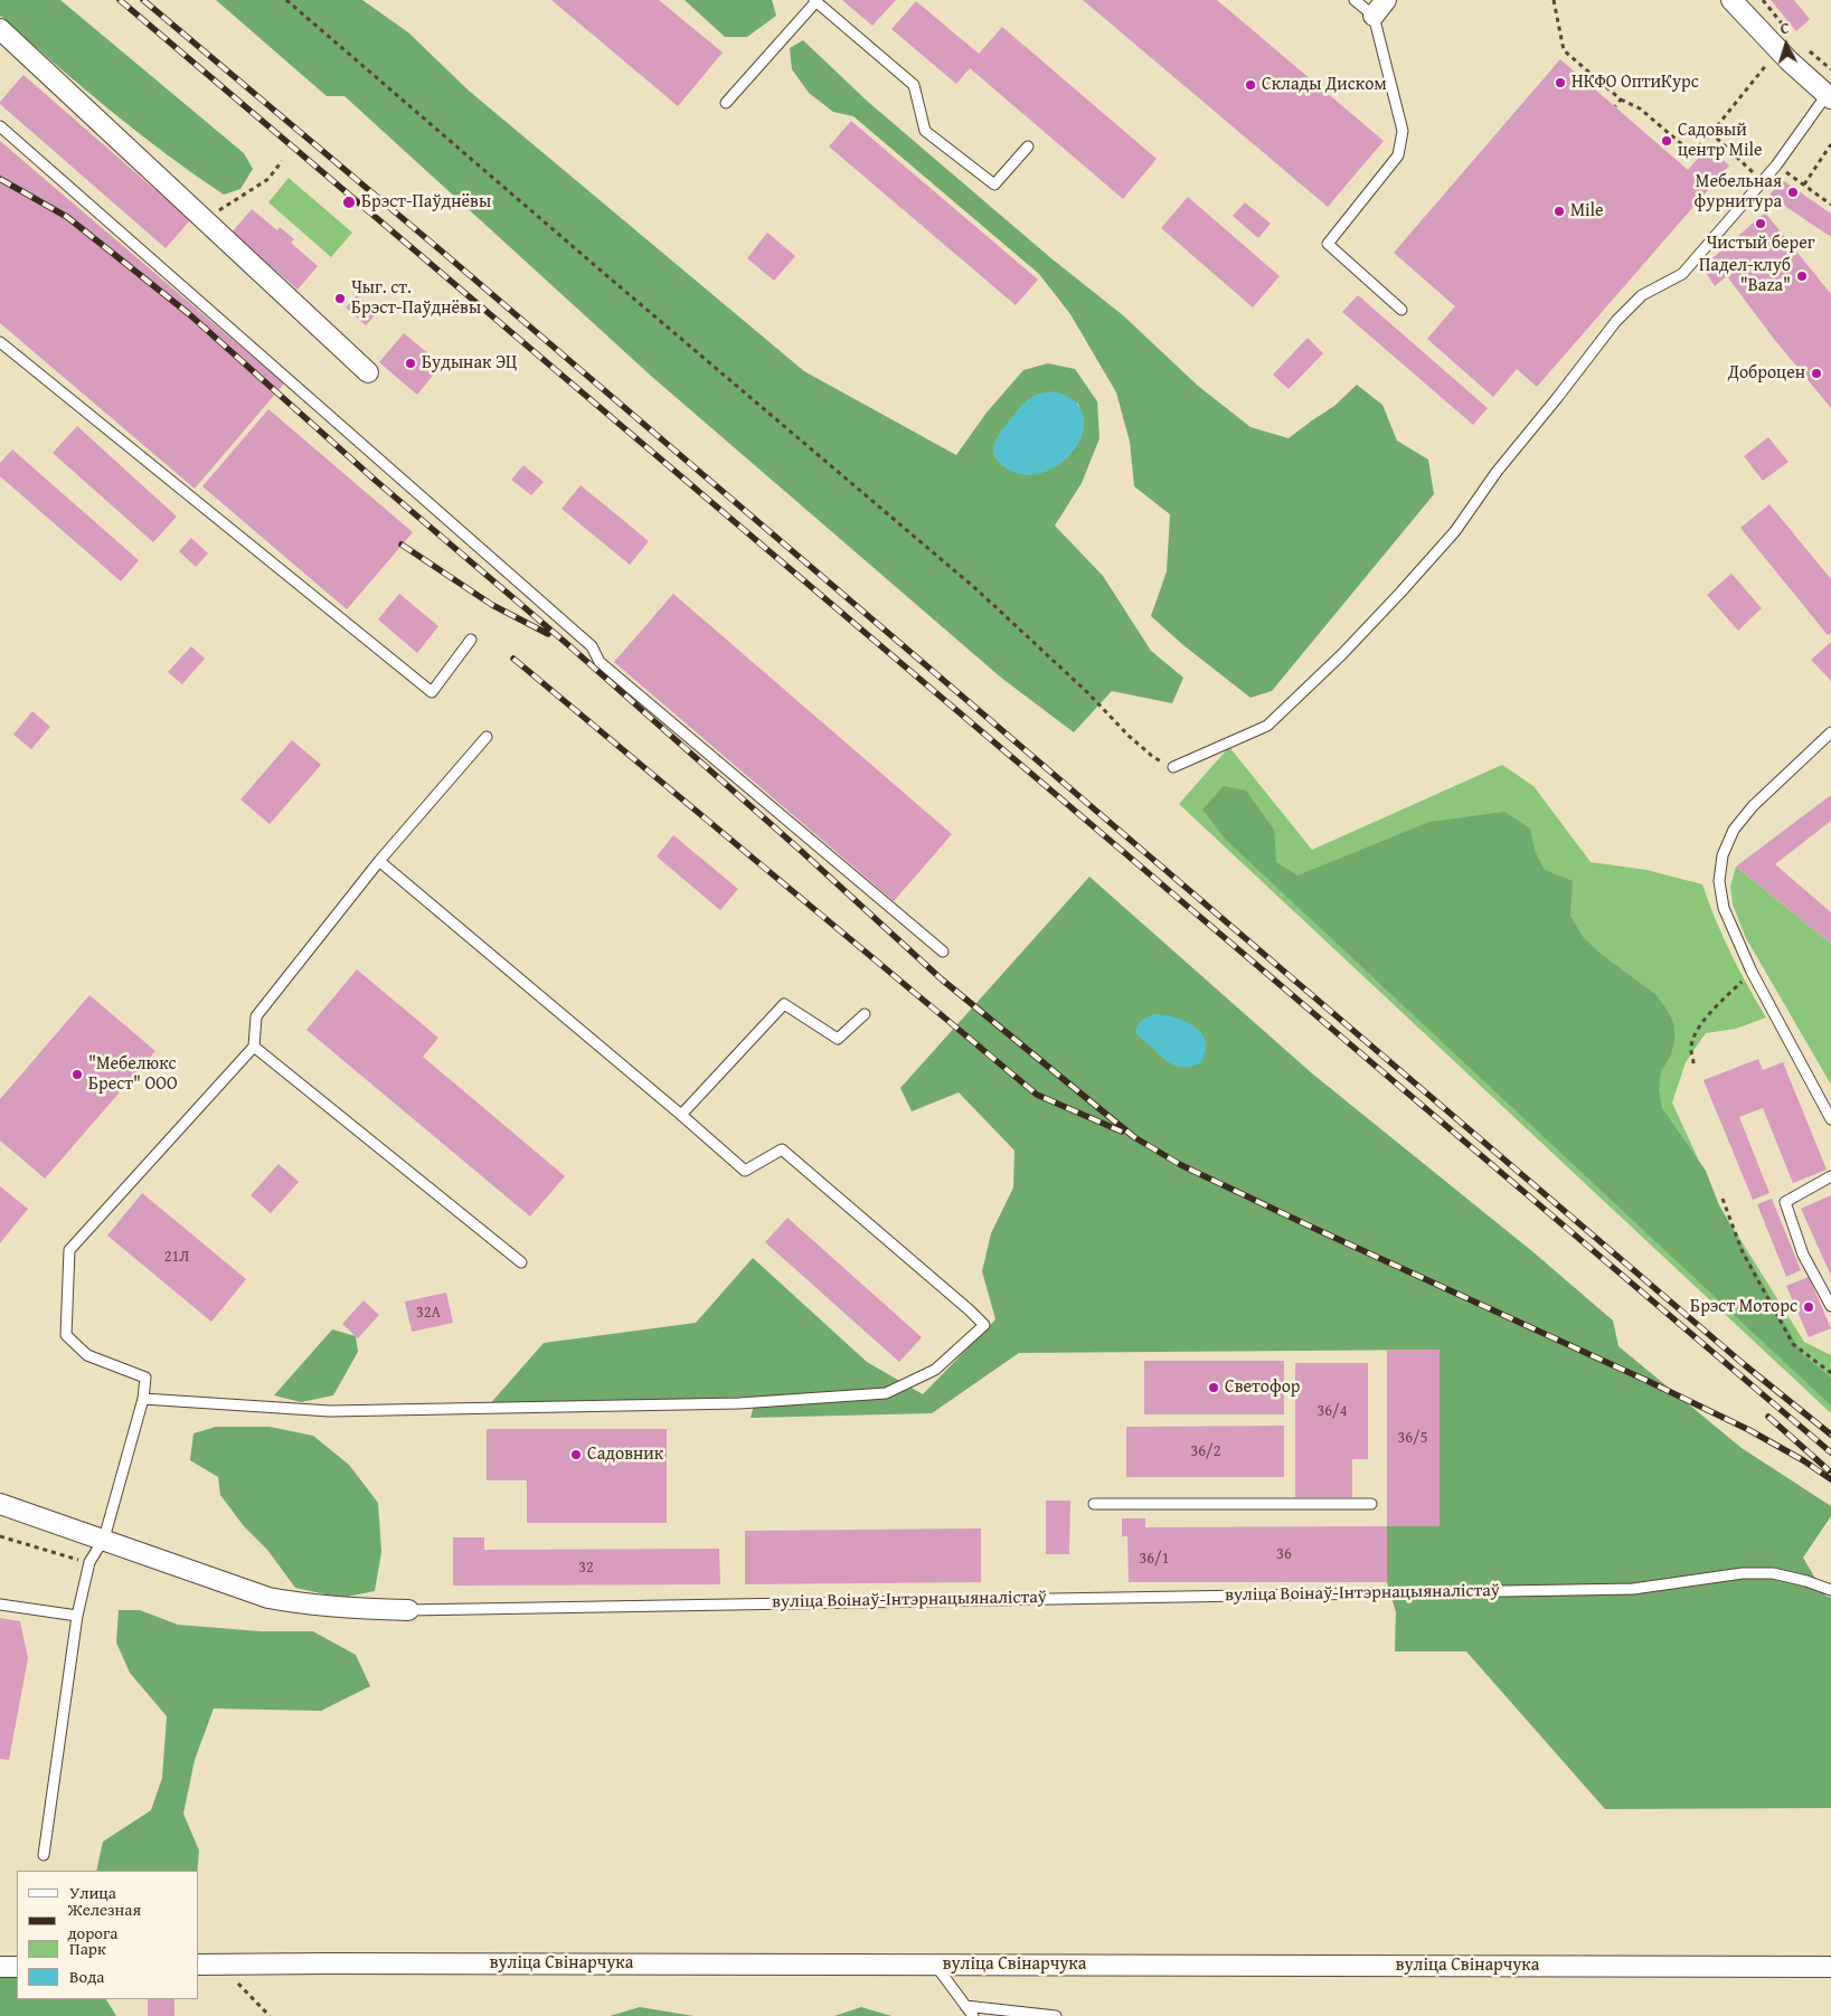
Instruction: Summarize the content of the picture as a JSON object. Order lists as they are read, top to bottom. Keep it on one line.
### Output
{"streets":{"street":["вуліца Воінаў-Інтэрнацыяналістаў","вуліца Свінарчука"]},"places":["НКФО ОптиКурс","Склады Диском","Садовый центр Mile","Мебельная фурнитура","Брэст-Паўднёвы","Mile","Чистый берег","Падел-клуб \"Baza\"","Чыг. ст. Брэст-Паўднёвы","Будынак ЭЦ","Доброцен","\"Мебелюкс Брест\" ООО","Брэст Моторс","Светофор","Садовник"],"house_numbers":["21Л","32А","36/4","36/5","36/2","36","36/1","32"],"legend":["Улица","Железная дорога","Парк","Вода"],"north":"top"}
